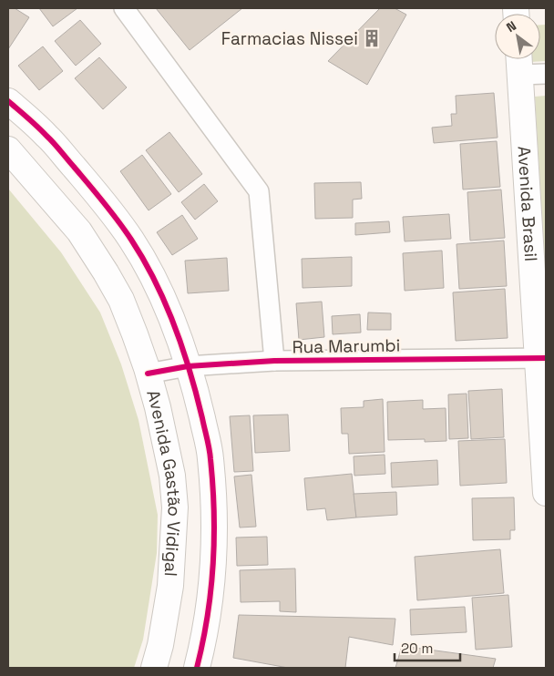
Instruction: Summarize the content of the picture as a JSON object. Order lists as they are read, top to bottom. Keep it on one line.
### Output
{"streets":{"street":["Avenida Brasil","Rua Marumbi","Avenida Gastão Vidigal"]},"crossings":[["Avenida Brasil","Rua Marumbi"],["Rua Marumbi","Avenida Gastão Vidigal"]],"places":{"building":["Farmacias Nissei"]},"scale_bar":"20 m","north":"top left"}
